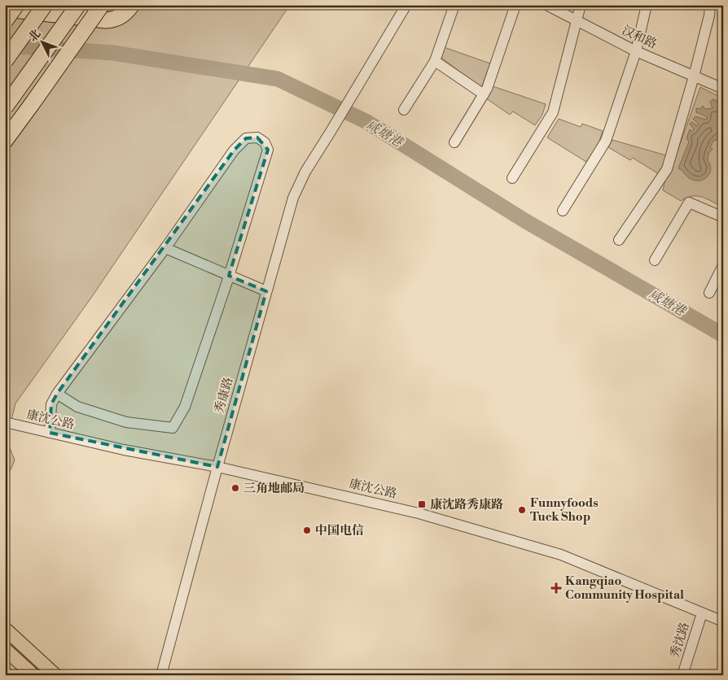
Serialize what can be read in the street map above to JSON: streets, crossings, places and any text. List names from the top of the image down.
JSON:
{
  "streets": {
    "street": [
      "汉和路",
      "秀康路",
      "康沈公路",
      "秀沈路"
    ]
  },
  "crossings": [
    ["秀康路", "康沈公路"],
    ["康沈公路", "秀沈路"]
  ],
  "water": ["咸塘港"],
  "places": {
    "other": ["三角地邮局", "Funnyfoods Tuck Shop", "中国电信"],
    "transit": ["康沈路秀康路"],
    "health": ["Kangqiao Community Hospital"]
  },
  "north": "top left"
}
